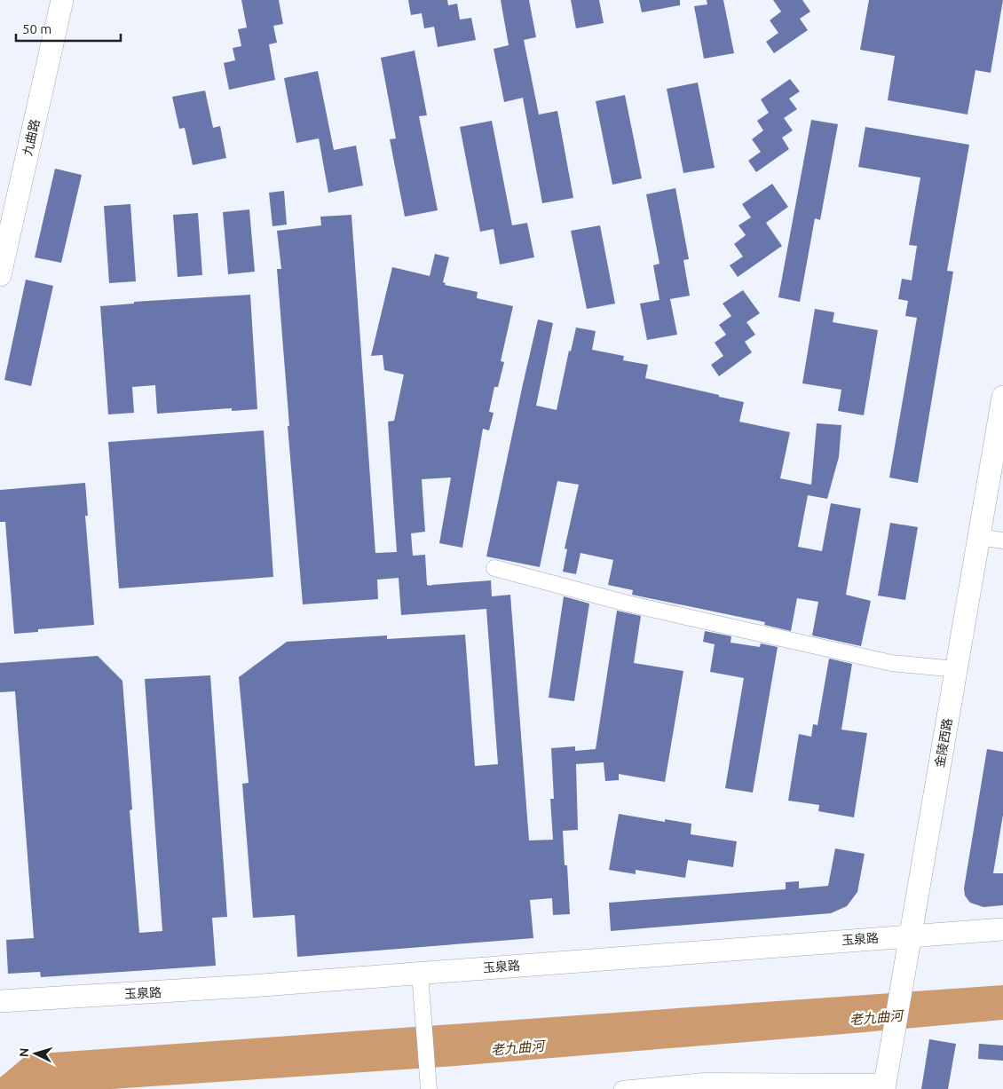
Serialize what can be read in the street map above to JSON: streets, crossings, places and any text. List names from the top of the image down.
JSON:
{
  "streets": {
    "street": ["九曲路", "金陵西路", "玉泉路"]
  },
  "crossings": [
    ["金陵西路", "玉泉路"]
  ],
  "water": ["老九曲河"],
  "scale_bar": "50 m",
  "north": "left"
}
